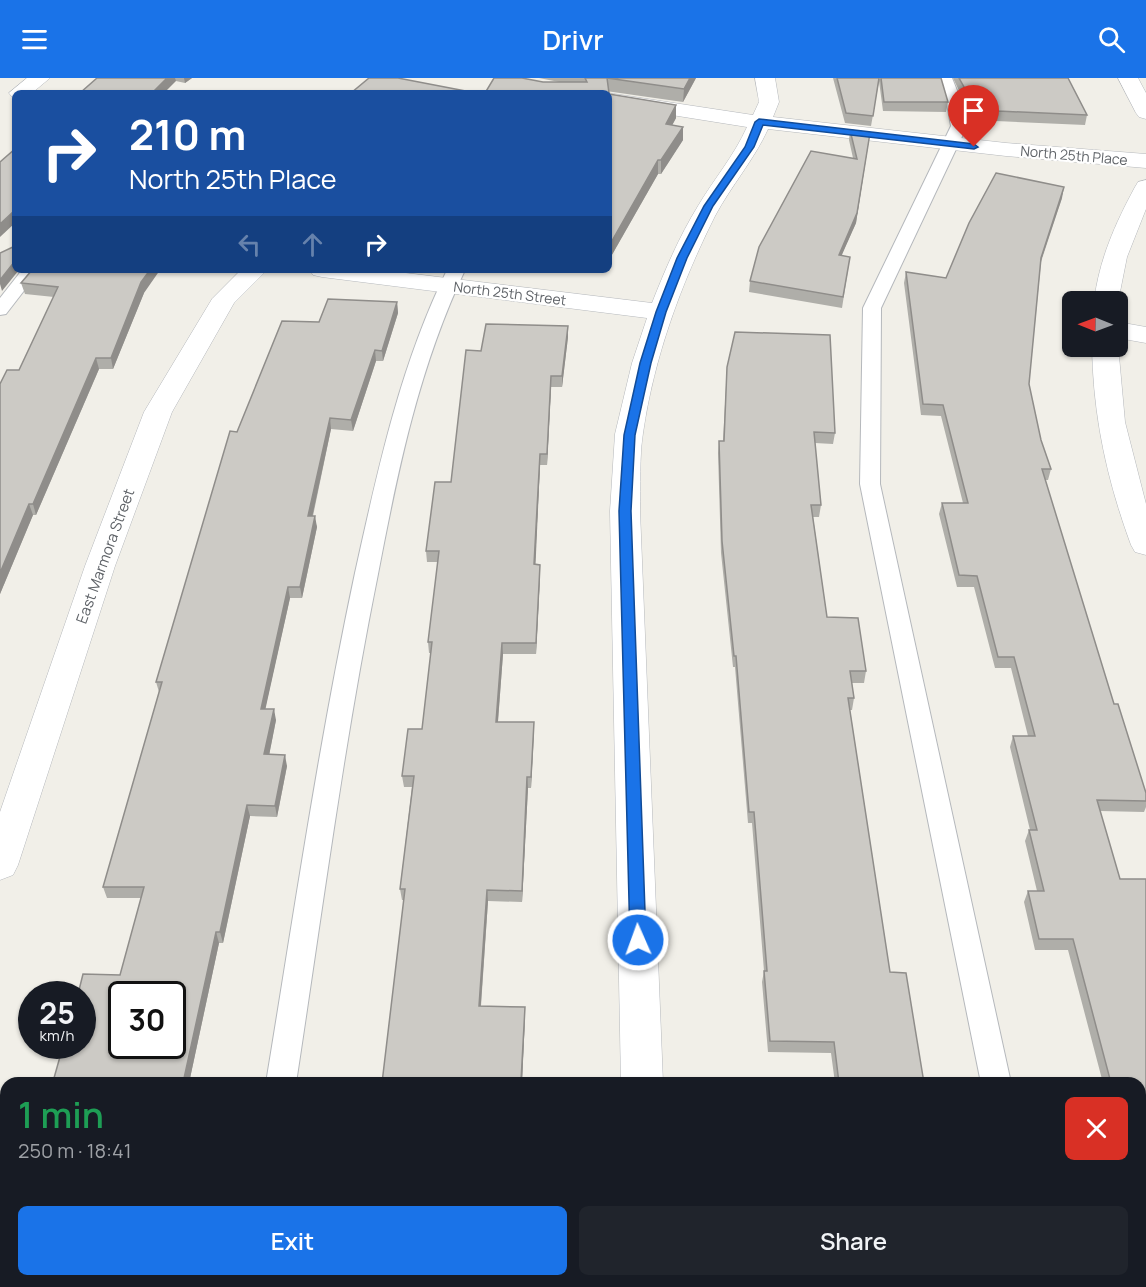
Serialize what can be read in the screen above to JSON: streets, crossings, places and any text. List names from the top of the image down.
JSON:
{
  "streets": {
    "street": ["North 25th Place", "North 25th Street", "East Marmora Street"]
  },
  "north": "left",
  "page": {
    "header": "Drivr",
    "turn": ["210 m", "North 25th Place"],
    "speed": "25 km/h",
    "limit": "30",
    "heading": ["1 min", "250 m · 18:41"],
    "buttons": ["Exit", "Share"]
  }
}
